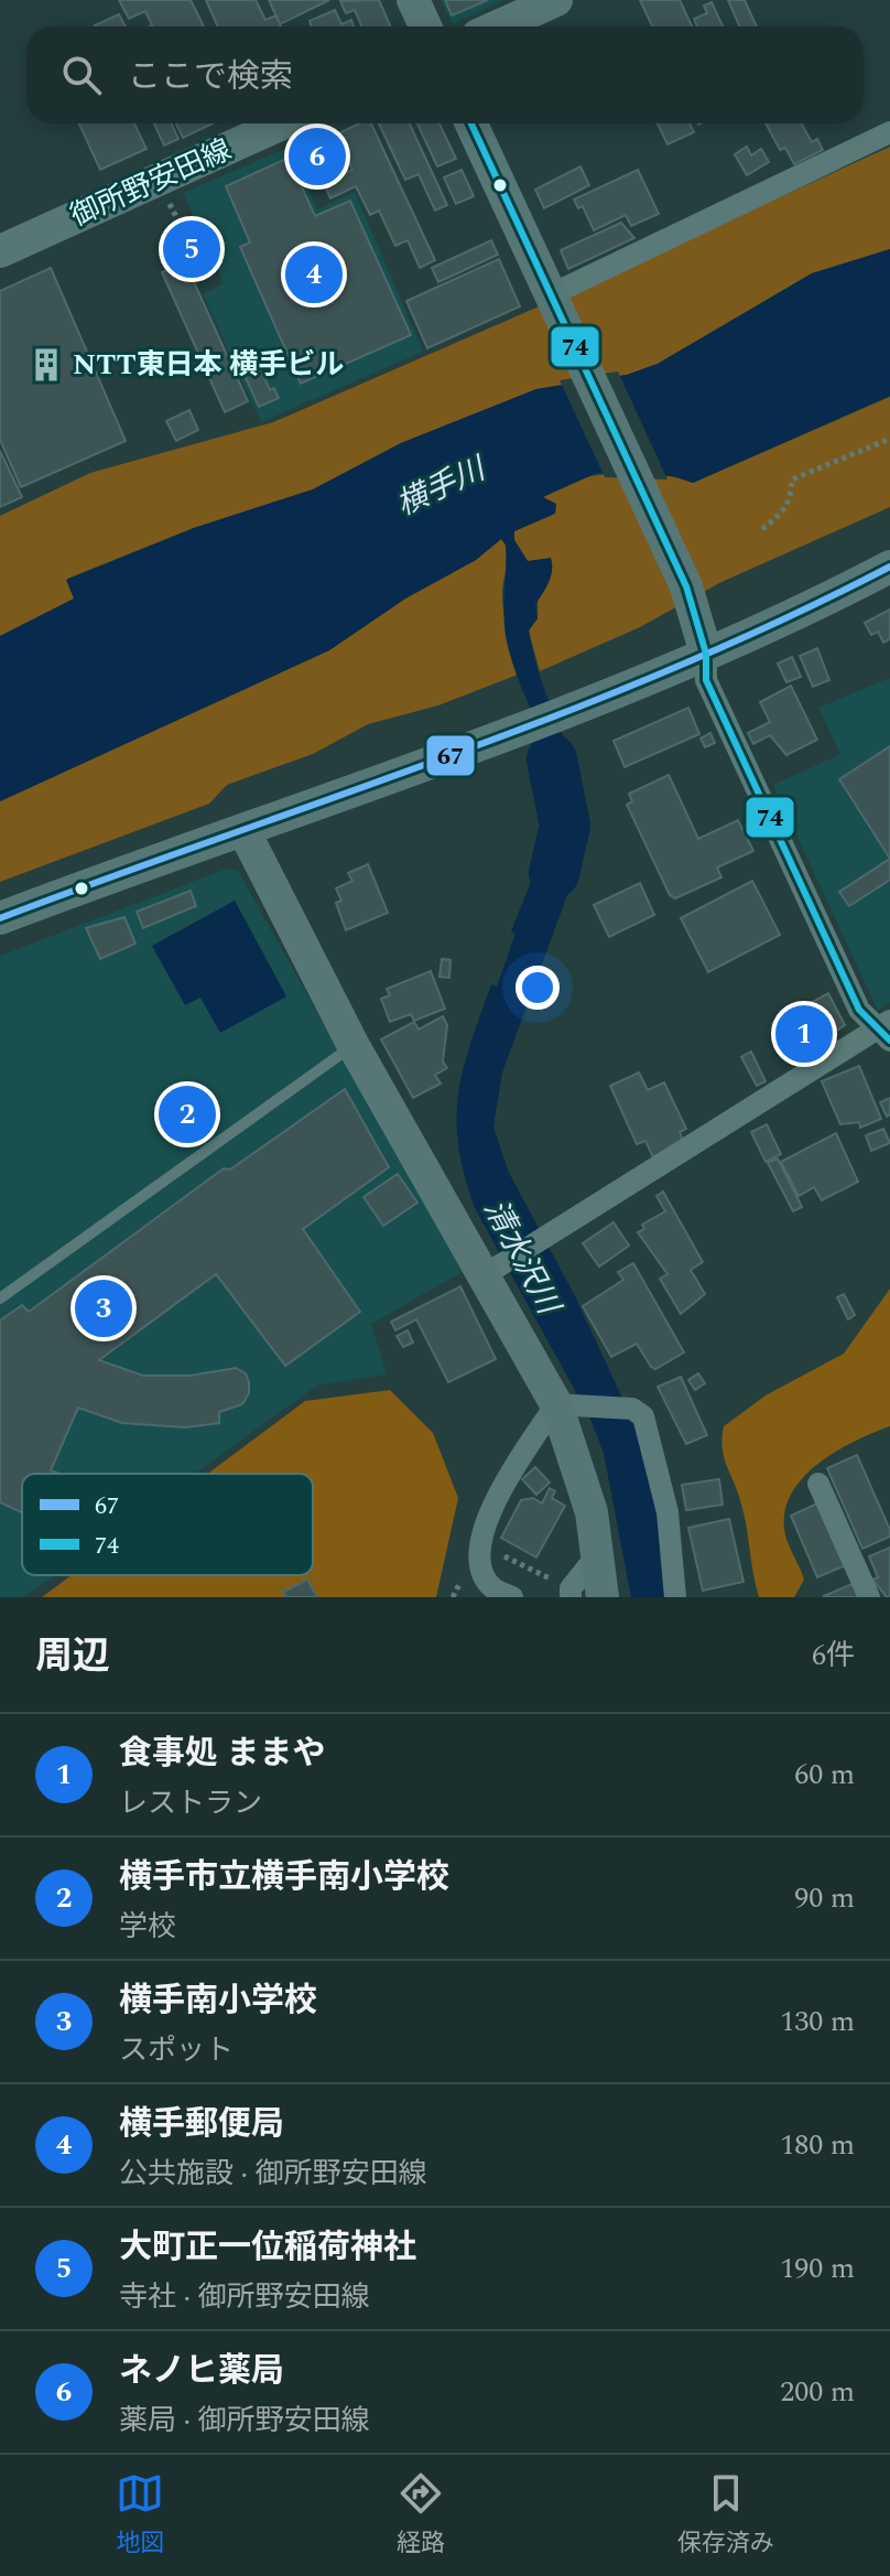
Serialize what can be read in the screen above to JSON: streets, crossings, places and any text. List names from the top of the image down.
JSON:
{
  "streets": {
    "street": ["御所野安田線"]
  },
  "water": ["横手川", "清水沢川"],
  "places": {
    "building": ["NTT東日本 横手ビル"]
  },
  "lines": ["transit line 74", "transit line 67"],
  "legend": ["67", "74"],
  "page": {
    "search": "ここで検索",
    "pins": [
      "6",
      "5",
      "4",
      "1",
      "2",
      "3"
    ],
    "heading": ["周辺", "6件"],
    "list": [
      {
        "mark": "1",
        "name": "食事処 ままや",
        "note": "レストラン",
        "value": "60 m"
      },
      {
        "mark": "2",
        "name": "横手市立横手南小学校",
        "note": "学校",
        "value": "90 m"
      },
      {
        "mark": "3",
        "name": "横手南小学校",
        "note": "スポット",
        "value": "130 m"
      },
      {
        "mark": "4",
        "name": "横手郵便局",
        "note": "公共施設 · 御所野安田線",
        "value": "180 m"
      },
      {
        "mark": "5",
        "name": "大町正一位稲荷神社",
        "note": "寺社 · 御所野安田線",
        "value": "190 m"
      },
      {
        "mark": "6",
        "name": "ネノヒ薬局",
        "note": "薬局 · 御所野安田線",
        "value": "200 m"
      }
    ],
    "nav": ["地図", "経路", "保存済み"]
  }
}
